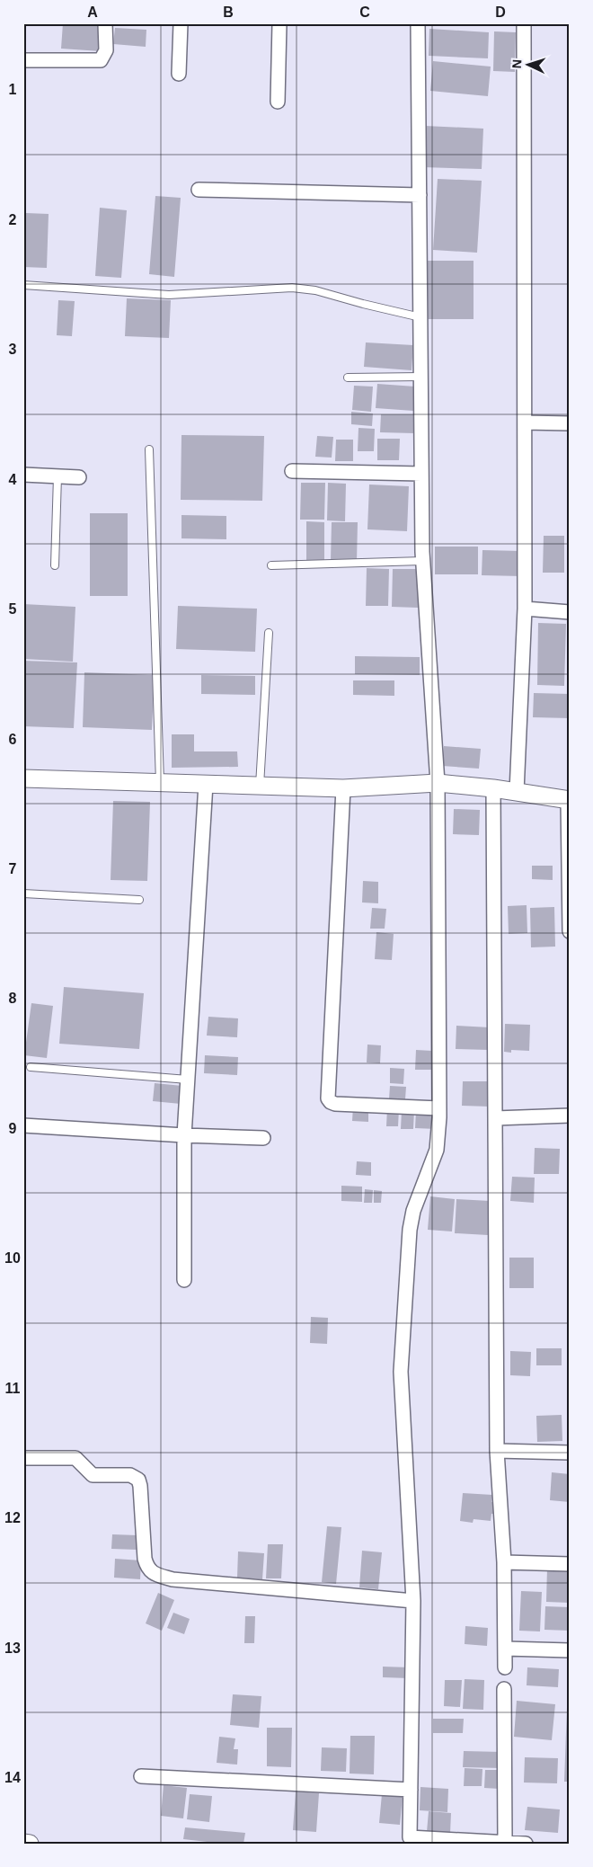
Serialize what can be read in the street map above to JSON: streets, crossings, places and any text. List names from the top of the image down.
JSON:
{
  "north": "left",
  "grid": {
    "columns": [
      "A",
      "B",
      "C",
      "D"
    ],
    "rows": [
      "1",
      "2",
      "3",
      "4",
      "5",
      "6",
      "7",
      "8",
      "9",
      "10",
      "11",
      "12",
      "13",
      "14"
    ]
  }
}
